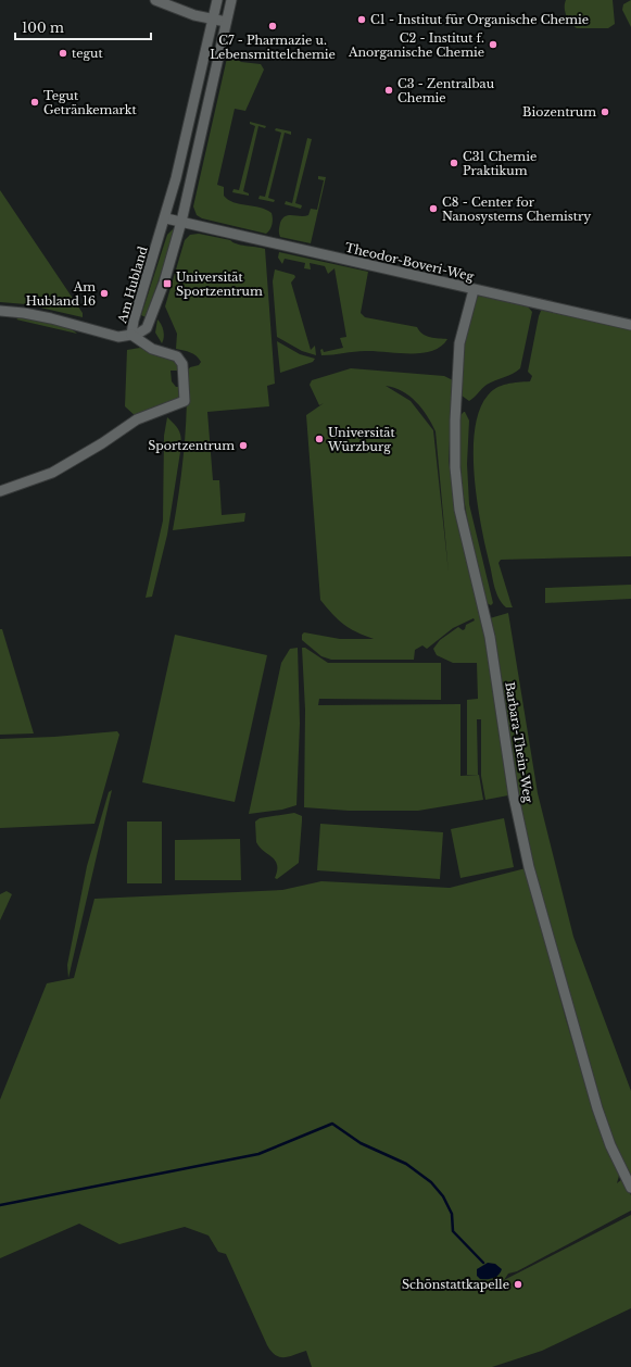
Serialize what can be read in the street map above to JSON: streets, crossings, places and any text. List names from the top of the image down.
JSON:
{
  "streets": {
    "street": ["Theodor-Boveri-Weg", "Am Hubland", "Barbara-Thein-Weg"]
  },
  "crossings": [
    ["Theodor-Boveri-Weg", "Am Hubland"],
    ["Theodor-Boveri-Weg", "Barbara-Thein-Weg"]
  ],
  "places": {
    "other": [
      "C1 - Institut für Organische Chemie",
      "C7 - Pharmazie u. Lebensmittelchemie",
      "C2 - Institut f. Anorganische Chemie",
      "tegut",
      "C3 - Zentralbau Chemie",
      "Tegut Getränkemarkt",
      "Biozentrum",
      "C31 Chemie Praktikum",
      "C8 - Center for Nanosystems Chemistry",
      "Am Hubland 16",
      "Universität Würzburg",
      "Sportzentrum",
      "Schönstattkapelle"
    ],
    "transit": ["Universität Sportzentrum"]
  },
  "scale_bar": "100 m"
}
